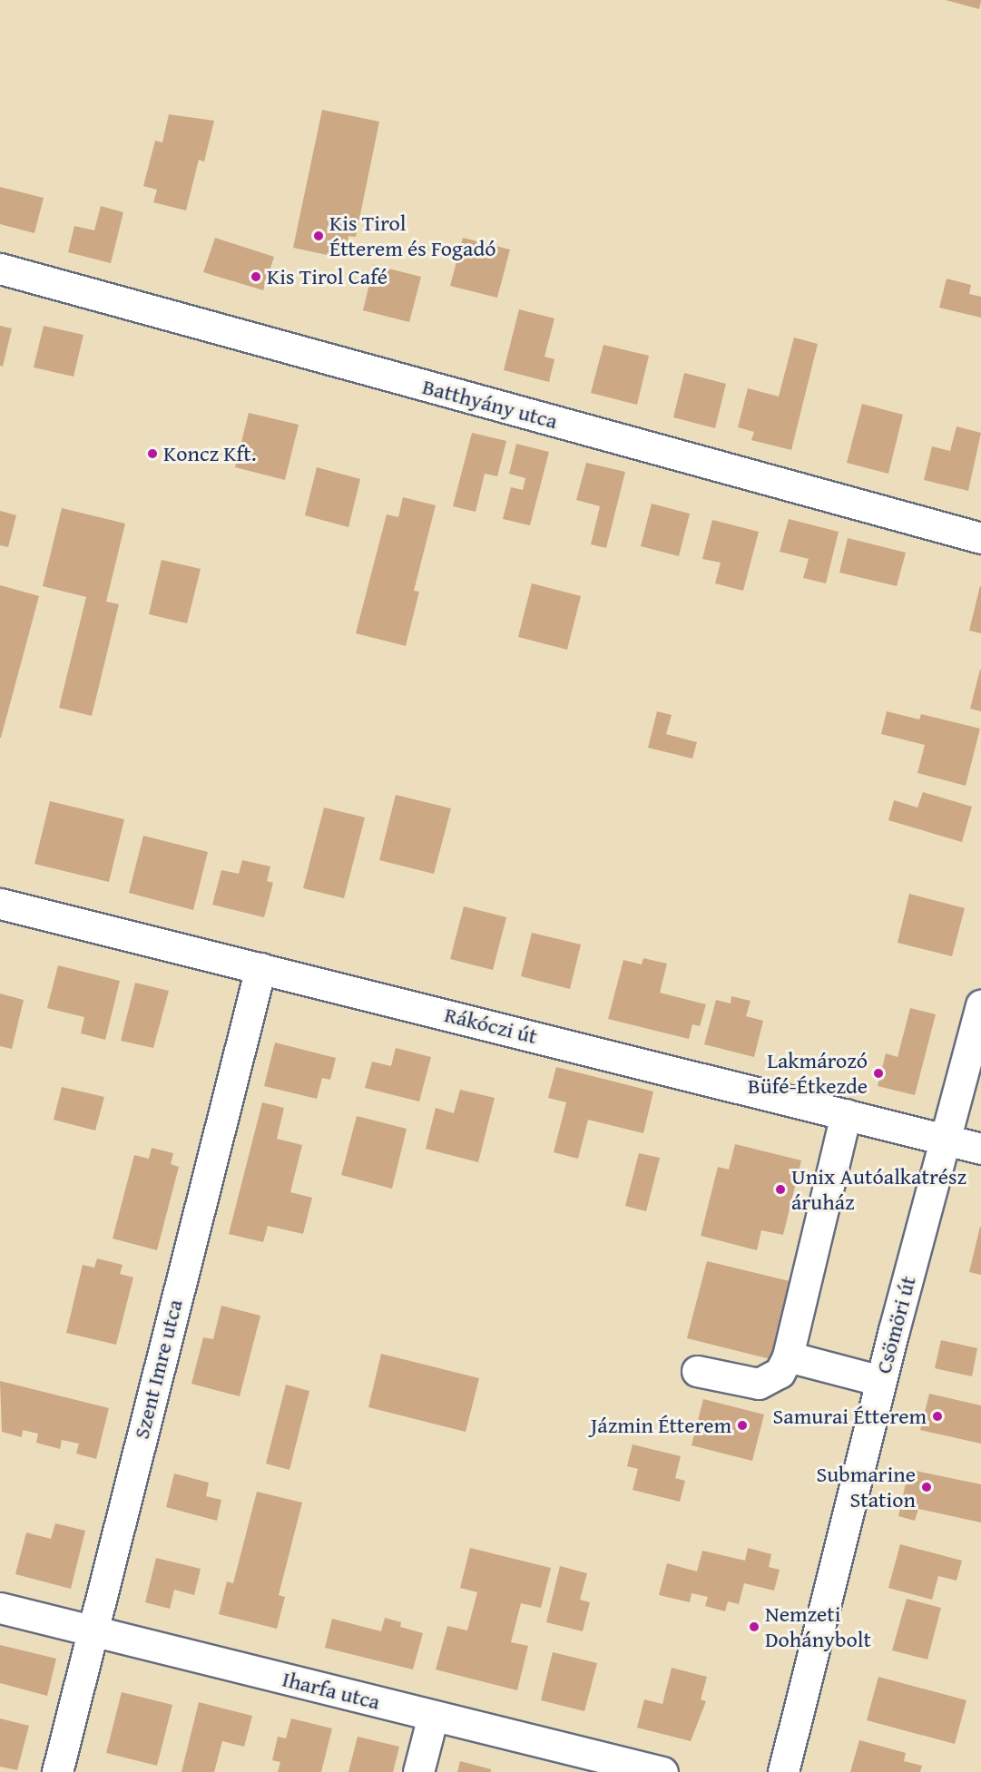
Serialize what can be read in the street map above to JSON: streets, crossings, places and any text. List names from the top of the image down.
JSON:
{
  "streets": {
    "street": [
      "Batthyány utca",
      "Rákóczi út",
      "Csömöri út",
      "Szent Imre utca",
      "Iharfa utca"
    ]
  },
  "crossings": [
    ["Rákóczi út", "Csömöri út"],
    ["Rákóczi út", "Szent Imre utca"],
    ["Szent Imre utca", "Iharfa utca"]
  ],
  "places": [
    "Kis Tirol Étterem és Fogadó",
    "Kis Tirol Café",
    "Koncz Kft.",
    "Lakmározó Büfé-Étkezde",
    "Unix Autóalkatrész áruház",
    "Samurai Étterem",
    "Jázmin Étterem",
    "Submarine Station",
    "Nemzeti Dohánybolt"
  ]
}
